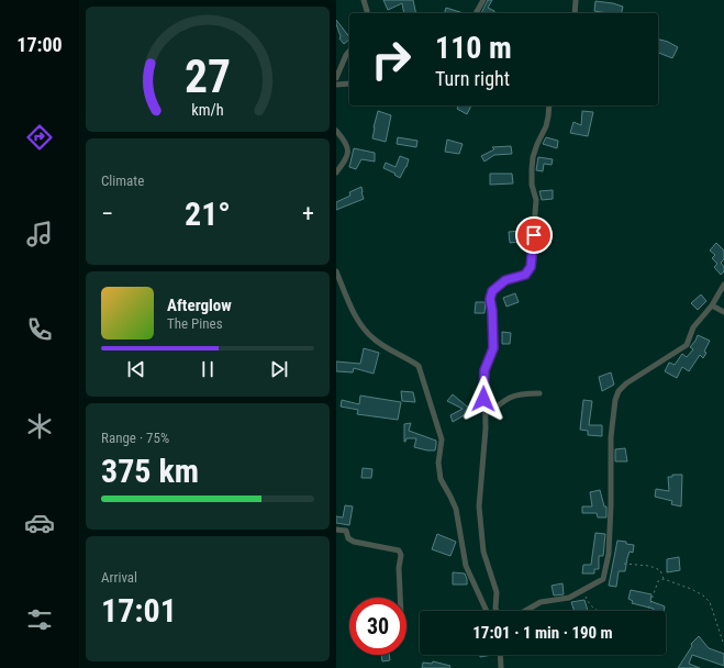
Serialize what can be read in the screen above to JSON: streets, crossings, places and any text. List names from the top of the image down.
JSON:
{
  "page": {
    "tabs": "17:00",
    "turn": ["110 m", "Turn right"],
    "tile": [
      "Climate",
      ["Range · 75%", "375 km"],
      ["Arrival", "17:01"]
    ],
    "heat": ["−", "21°", "+"],
    "song": ["Afterglow", "The Pines"],
    "limit": "30",
    "trip": "17:01 · 1 min · 190 m",
    "gauge": ["27", "km/h"]
  }
}
